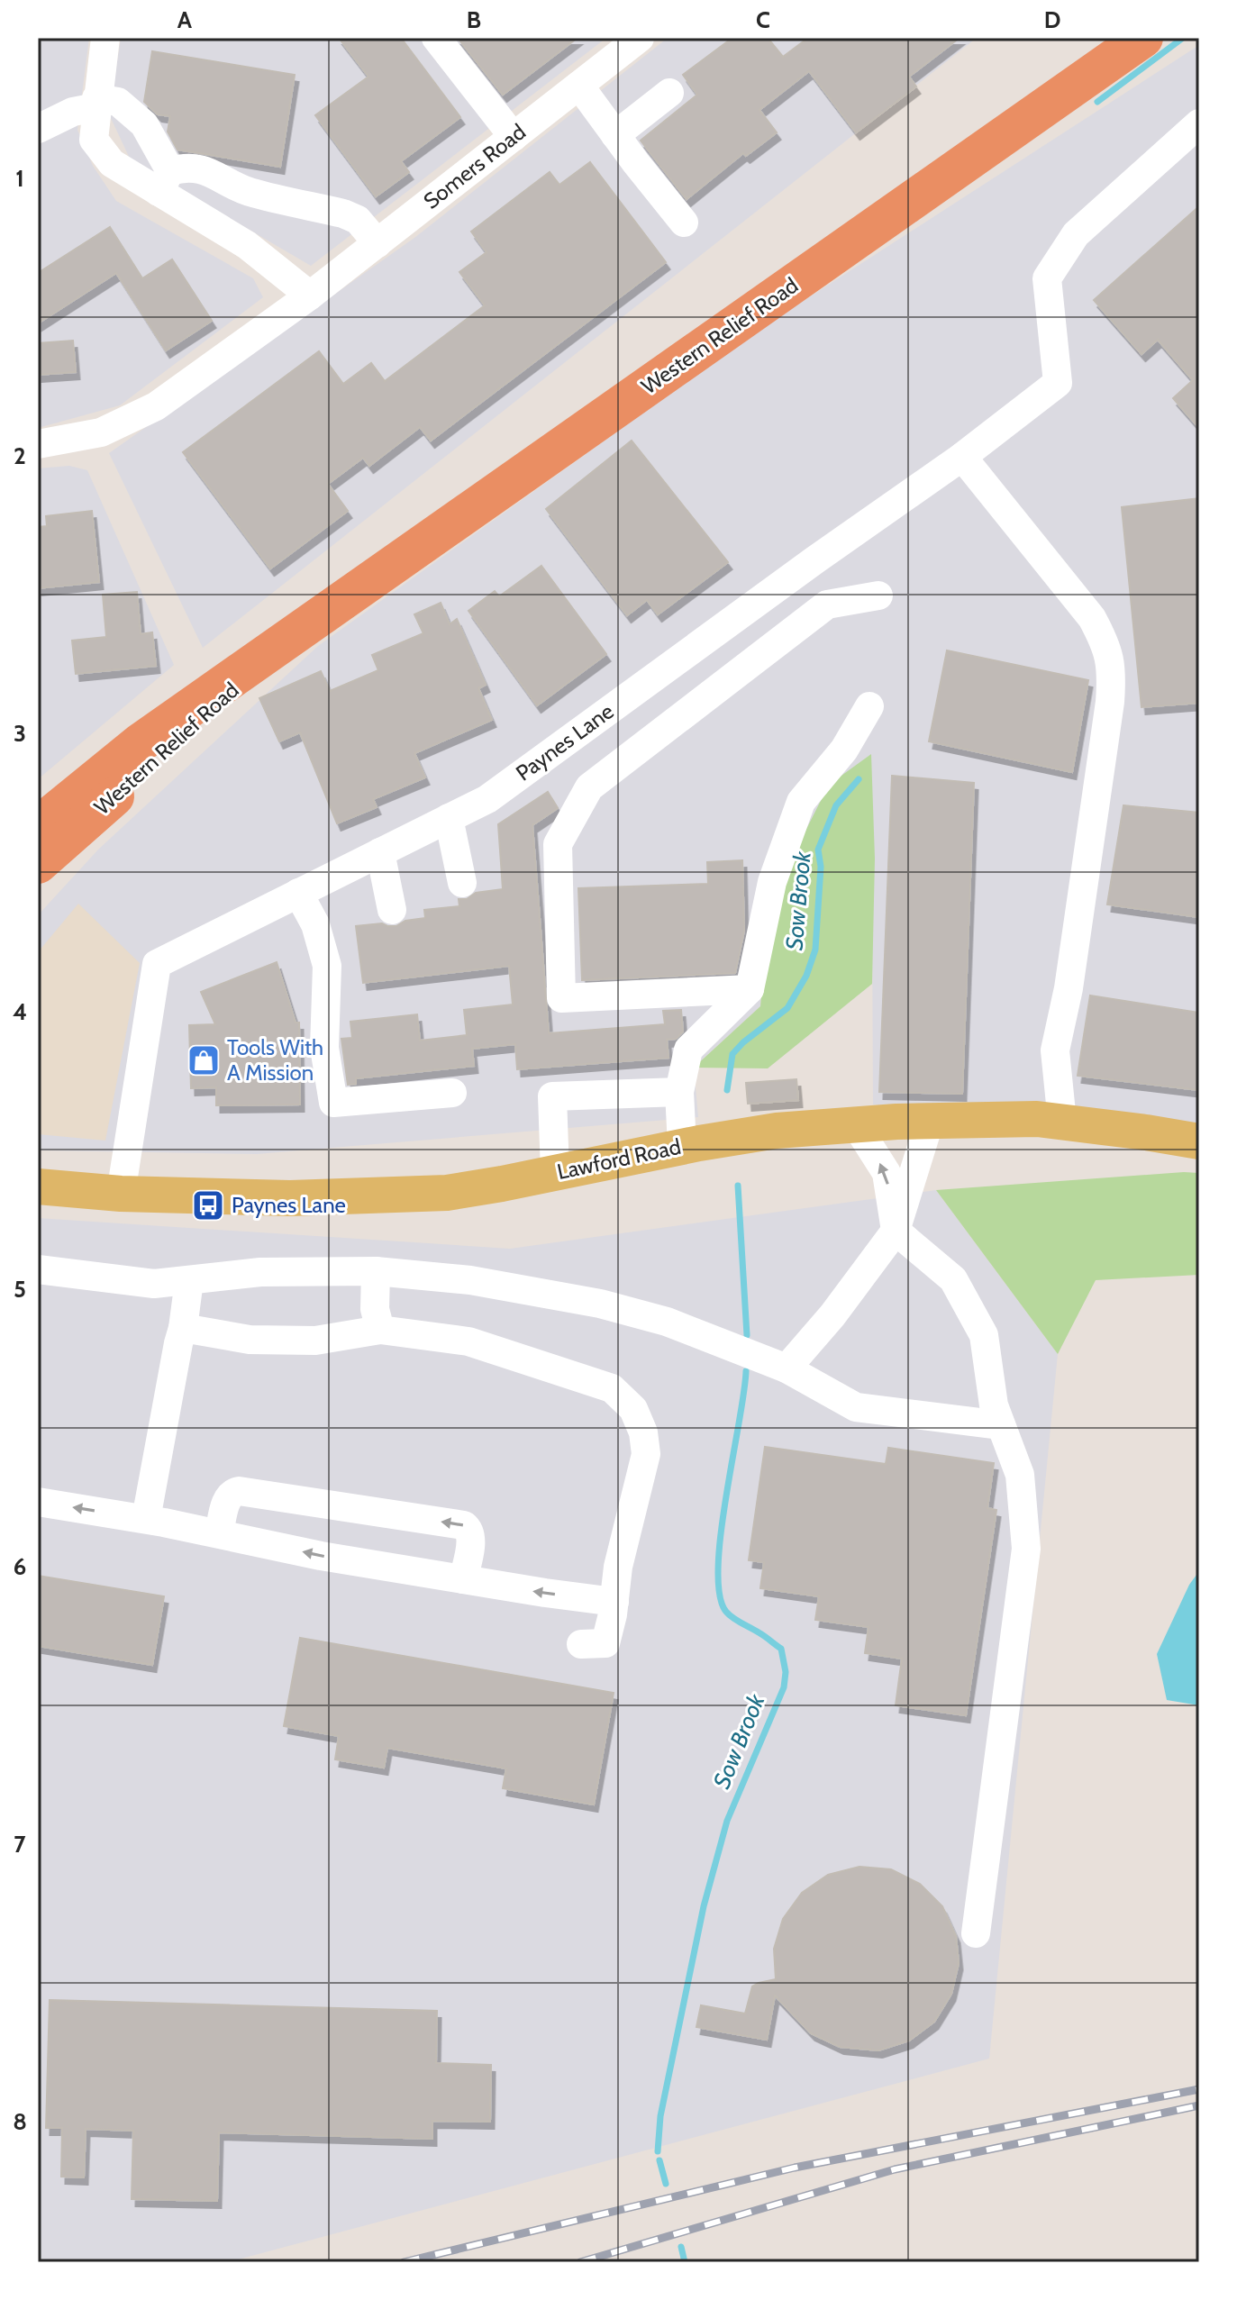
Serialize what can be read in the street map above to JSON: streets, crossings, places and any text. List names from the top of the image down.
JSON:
{
  "streets": {
    "highway": ["Western Relief Road"],
    "main road": ["Lawford Road"],
    "street": ["Somers Road", "Paynes Lane"]
  },
  "crossings": [
    ["Paynes Lane", "Lawford Road"]
  ],
  "water": ["Sow Brook"],
  "places": {
    "shop": ["Tools With A Mission"],
    "bus stop": ["Paynes Lane"]
  },
  "grid": {
    "columns": [
      "A",
      "B",
      "C",
      "D"
    ],
    "rows": [
      "1",
      "2",
      "3",
      "4",
      "5",
      "6",
      "7",
      "8"
    ]
  }
}
